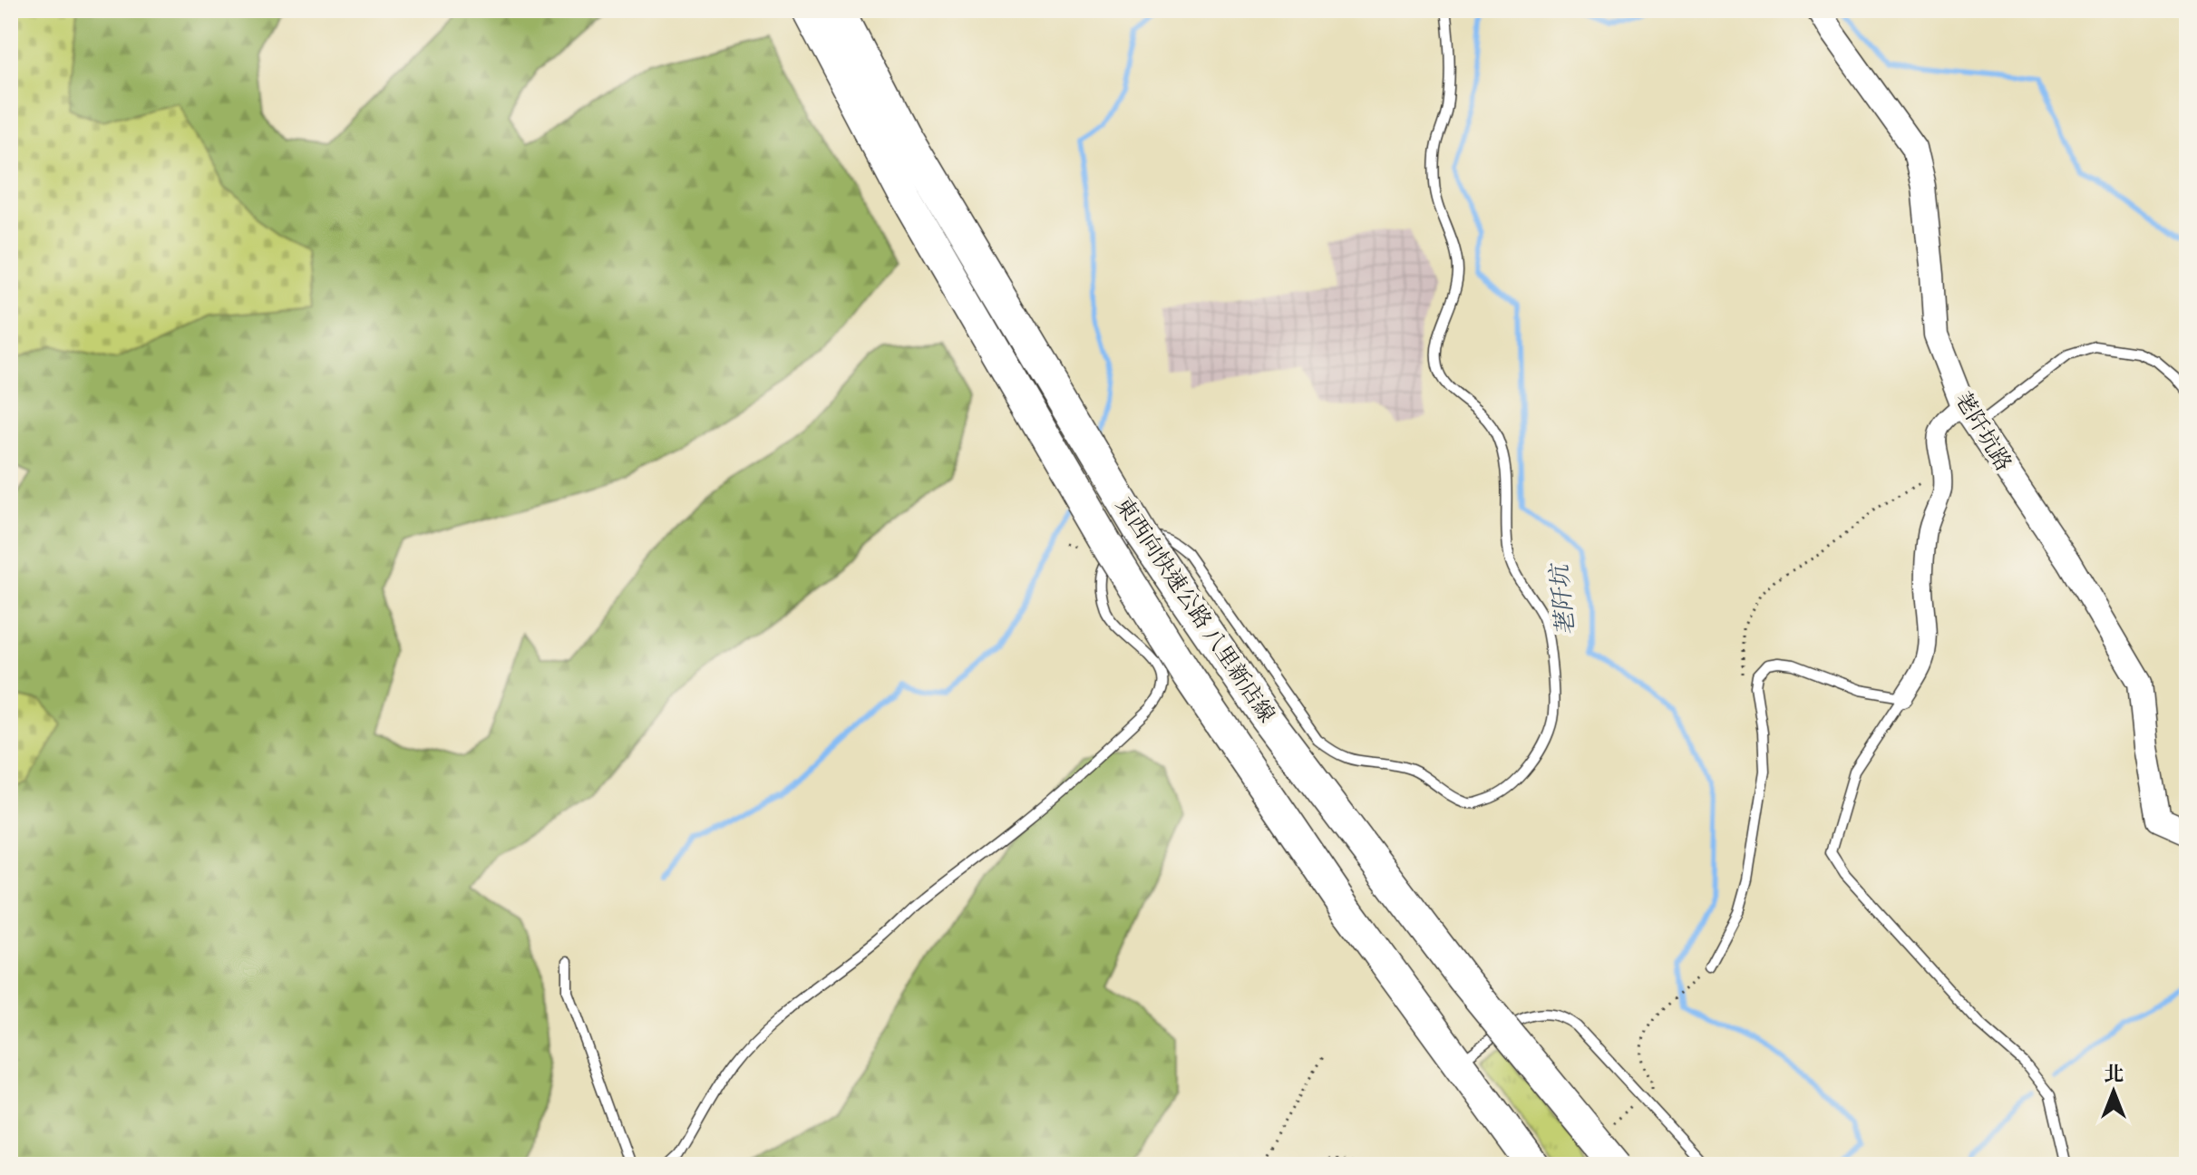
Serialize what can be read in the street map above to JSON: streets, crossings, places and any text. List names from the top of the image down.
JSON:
{
  "streets": {
    "highway": ["東西向快速公路 八里新店線"],
    "street": ["荖阡坑路"]
  },
  "water": ["荖阡坑"],
  "north": "top"
}
